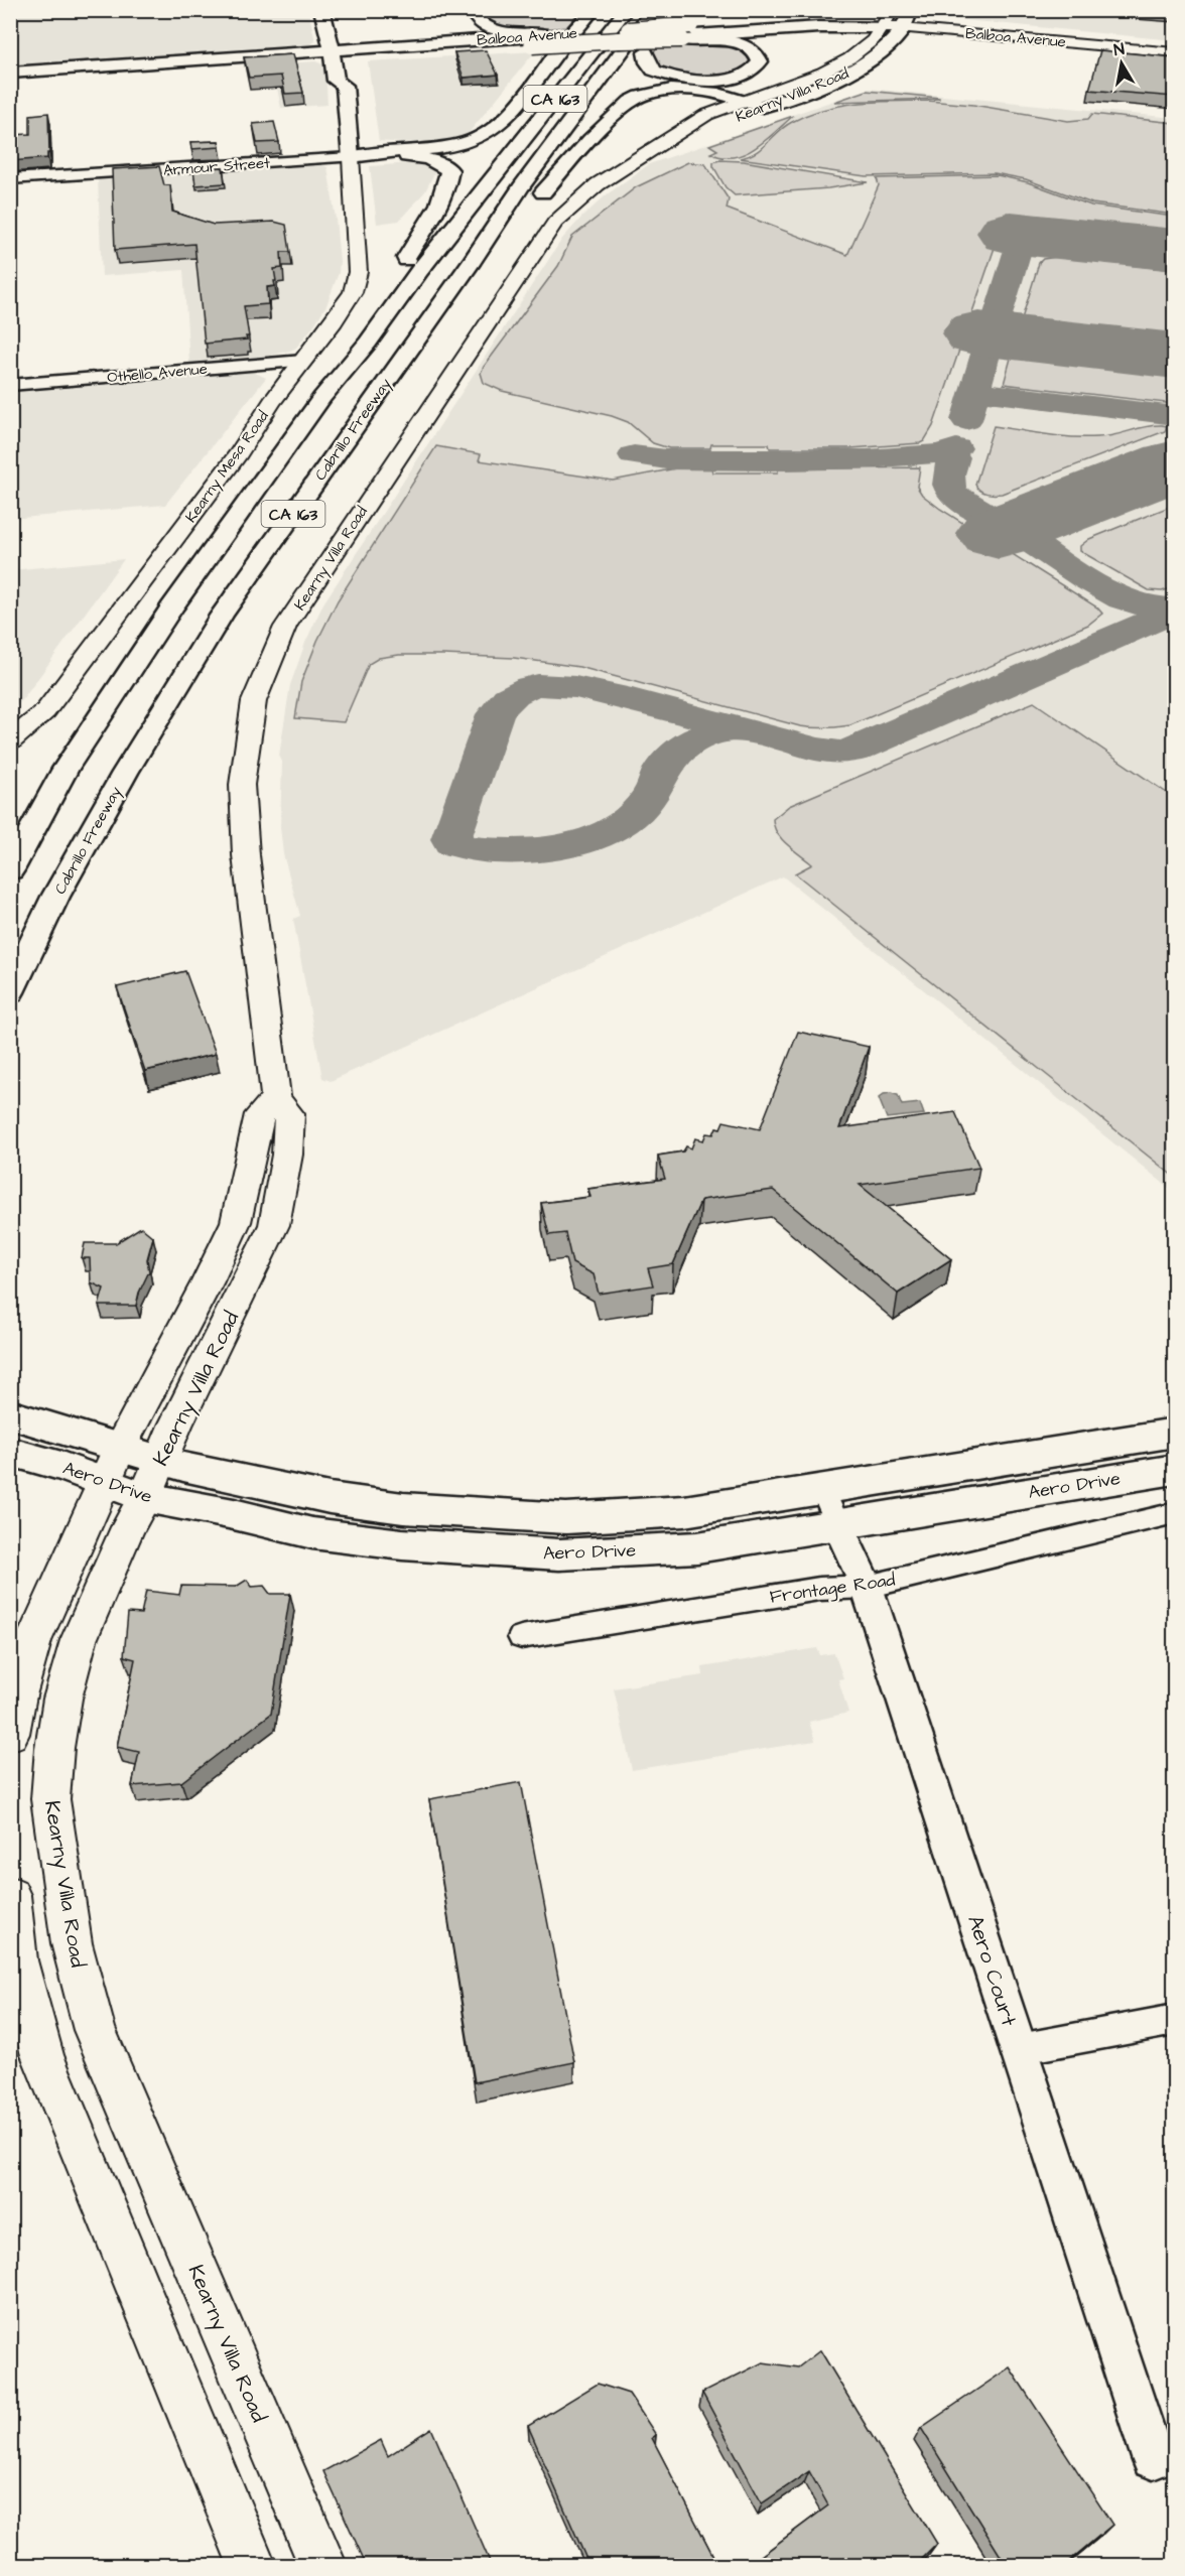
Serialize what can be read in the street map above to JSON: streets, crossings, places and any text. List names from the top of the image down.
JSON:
{
  "streets": {
    "main road": [
      "Balboa Avenue",
      "Kearny Villa Road",
      "CA 163",
      "Cabrillo Freeway",
      "Kearny Mesa Road",
      "Aero Drive"
    ],
    "street": [
      "Armour Street",
      "Othello Avenue",
      "Frontage Road",
      "Aero Court"
    ]
  },
  "crossings": [
    ["Balboa Avenue", "Kearny Villa Road"],
    ["Kearny Villa Road", "Aero Drive"],
    ["Armour Street", "Kearny Mesa Road"],
    ["Othello Avenue", "Kearny Mesa Road"],
    ["Aero Drive", "Aero Court"],
    ["Frontage Road", "Aero Court"]
  ],
  "north": "top"
}
